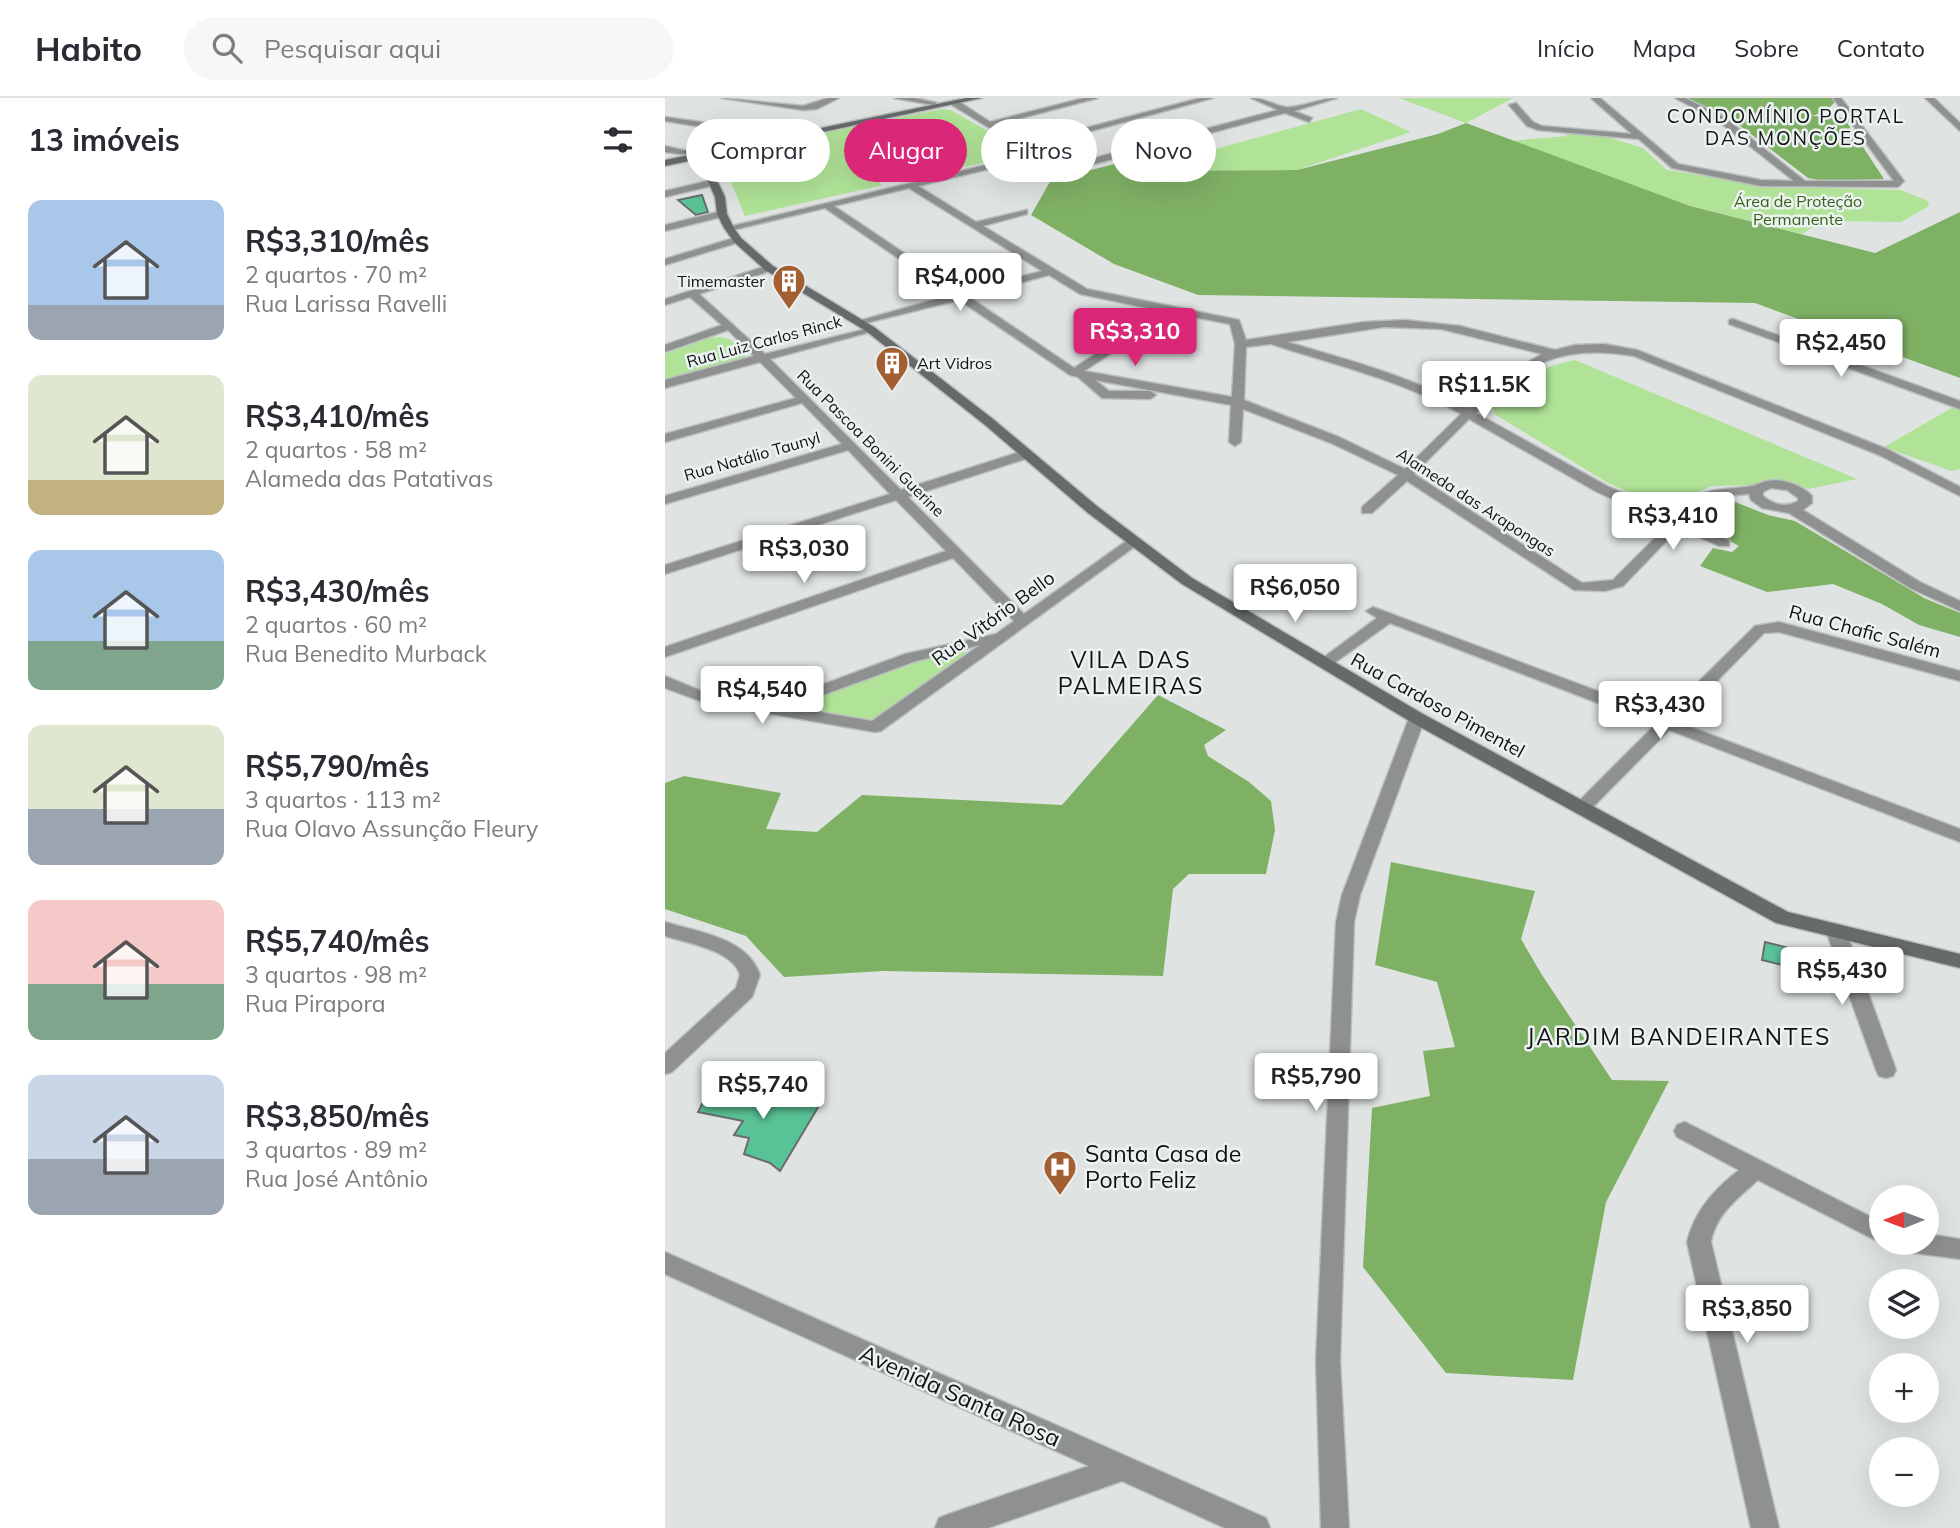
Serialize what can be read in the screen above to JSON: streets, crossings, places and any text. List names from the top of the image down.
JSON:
{
  "streets": {
    "street": [
      "Rua Luiz Carlos Rinck",
      "Rua Pascoa Bonini Guerine",
      "Rua Natálio Taunyl",
      "Alameda das Arapongas",
      "Rua Vitório Bello",
      "Rua Chafic Salém",
      "Rua Cardoso Pimentel",
      "Avenida Santa Rosa"
    ]
  },
  "crossings": [
    ["Rua Luiz Carlos Rinck", "Rua Pascoa Bonini Guerine"],
    ["Rua Luiz Carlos Rinck", "Alameda das Arapongas"],
    ["Rua Luiz Carlos Rinck", "Rua Cardoso Pimentel"],
    ["Rua Pascoa Bonini Guerine", "Rua Natálio Taunyl"],
    ["Rua Pascoa Bonini Guerine", "Rua Vitório Bello"],
    ["Rua Vitório Bello", "Rua Cardoso Pimentel"]
  ],
  "districts": ["CONDOMÍNIO PORTAL DAS MONÇÕES", "VILA DAS PALMEIRAS", "JARDIM BANDEIRANTES"],
  "parks": ["Área de Proteção Permanente"],
  "places": {
    "building": ["Timemaster", "Art Vidros"],
    "hospital": ["Santa Casa de Porto Feliz"]
  },
  "north": "left",
  "page": {
    "header": "Habito",
    "search": "Pesquisar aqui",
    "nav": [
      "Início",
      "Mapa",
      "Sobre",
      "Contato"
    ],
    "heading": "13 imóveis",
    "chip": [
      "Comprar",
      "Alugar",
      "Filtros",
      "Novo"
    ],
    "list": [
      {
        "name": "R$3,310/mês",
        "note": "2 quartos · 70 m² · Rua Larissa Ravelli"
      },
      {
        "name": "R$3,410/mês",
        "note": "2 quartos · 58 m² · Alameda das Patativas"
      },
      {
        "name": "R$3,430/mês",
        "note": "2 quartos · 60 m² · Rua Benedito Murback"
      },
      {
        "name": "R$5,790/mês",
        "note": "3 quartos · 113 m² · Rua Olavo Assunção Fleury"
      },
      {
        "name": "R$5,740/mês",
        "note": "3 quartos · 98 m² · Rua Pirapora"
      },
      {
        "name": "R$3,850/mês",
        "note": "3 quartos · 89 m² · Rua José Antônio"
      }
    ],
    "price": [
      "R$4,000",
      "R$3,310",
      "R$2,450",
      "R$11.5K",
      "R$3,410",
      "R$3,030",
      "R$6,050",
      "R$4,540",
      "R$3,430",
      "R$5,430",
      "R$5,790",
      "R$5,740",
      "R$3,850"
    ],
    "map_buttons": ["+", "−"]
  }
}
